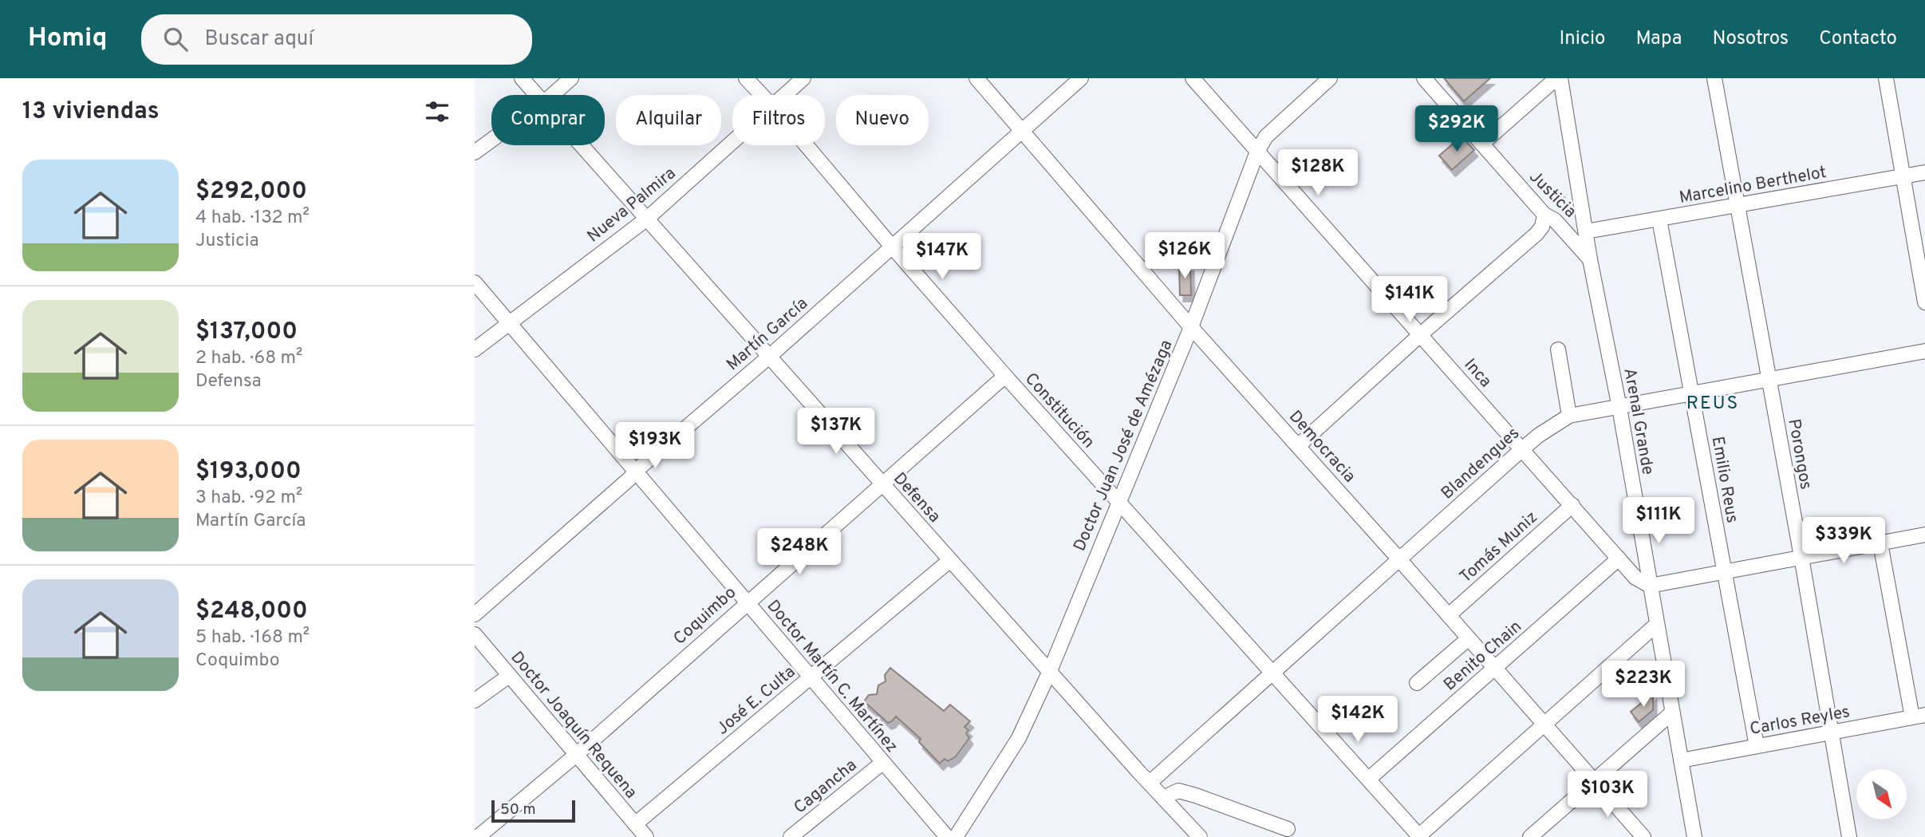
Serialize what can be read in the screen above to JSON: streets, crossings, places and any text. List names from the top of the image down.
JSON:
{
  "streets": {
    "street": [
      "Marcelino Berthelot",
      "Justicia",
      "Nueva Palmira",
      "Martín García",
      "Inca",
      "Constitución",
      "Arenal Grande",
      "Doctor Juan José de Amézaga",
      "Democracia",
      "Porongos",
      "Blandengues",
      "Emilio Reus",
      "Defensa",
      "Tomás Muniz",
      "Coquimbo",
      "Benito Chain",
      "Doctor Martín C. Martínez",
      "José E. Culta",
      "Carlos Reyles",
      "Doctor Joaquín Requena",
      "Cagancha"
    ]
  },
  "crossings": [
    ["Marcelino Berthelot", "Arenal Grande"],
    ["Marcelino Berthelot", "Porongos"],
    ["Marcelino Berthelot", "Emilio Reus"],
    ["Justicia", "Arenal Grande"],
    ["Nueva Palmira", "Defensa"],
    ["Nueva Palmira", "Doctor Martín C. Martínez"],
    ["Martín García", "Constitución"],
    ["Martín García", "Democracia"],
    ["Martín García", "Defensa"],
    ["Martín García", "Doctor Martín C. Martínez"],
    ["Inca", "Arenal Grande"],
    ["Inca", "Doctor Juan José de Amézaga"],
    ["Inca", "Blandengues"],
    ["Inca", "Tomás Muniz"],
    ["Inca", "Benito Chain"],
    ["Constitución", "Doctor Juan José de Amézaga"],
    ["Constitución", "Blandengues"],
    ["Constitución", "Coquimbo"],
    ["Constitución", "Benito Chain"],
    ["Arenal Grande", "Blandengues"],
    ["Arenal Grande", "Carlos Reyles"],
    ["Doctor Juan José de Amézaga", "Democracia"],
    ["Doctor Juan José de Amézaga", "Defensa"],
    ["Democracia", "Blandengues"],
    ["Democracia", "Tomás Muniz"],
    ["Democracia", "Benito Chain"],
    ["Porongos", "Blandengues"],
    ["Porongos", "Carlos Reyles"],
    ["Blandengues", "Emilio Reus"],
    ["Blandengues", "Defensa"],
    ["Emilio Reus", "Carlos Reyles"],
    ["Defensa", "Coquimbo"],
    ["Defensa", "José E. Culta"],
    ["Coquimbo", "Doctor Martín C. Martínez"],
    ["Coquimbo", "Doctor Joaquín Requena"],
    ["Doctor Martín C. Martínez", "José E. Culta"],
    ["Doctor Martín C. Martínez", "Cagancha"],
    ["José E. Culta", "Doctor Joaquín Requena"]
  ],
  "districts": ["REUS"],
  "scale_bar": "50 m",
  "north": "bottom right",
  "page": {
    "header": "Homiq",
    "search": "Buscar aquí",
    "nav": [
      "Inicio",
      "Mapa",
      "Nosotros",
      "Contacto"
    ],
    "heading": "13 viviendas",
    "chip": [
      "Comprar",
      "Alquilar",
      "Filtros",
      "Nuevo"
    ],
    "price": [
      "$292K",
      "$128K",
      "$126K",
      "$147K",
      "$141K",
      "$137K",
      "$193K",
      "$111K",
      "$339K",
      "$248K",
      "$223K",
      "$142K",
      "$103K"
    ],
    "list": [
      {
        "name": "$292,000",
        "note": "4 hab. · 132 m² · Justicia"
      },
      {
        "name": "$137,000",
        "note": "2 hab. · 68 m² · Defensa"
      },
      {
        "name": "$193,000",
        "note": "3 hab. · 92 m² · Martín García"
      },
      {
        "name": "$248,000",
        "note": "5 hab. · 168 m² · Coquimbo"
      }
    ],
    "scale": "50 m"
  }
}
